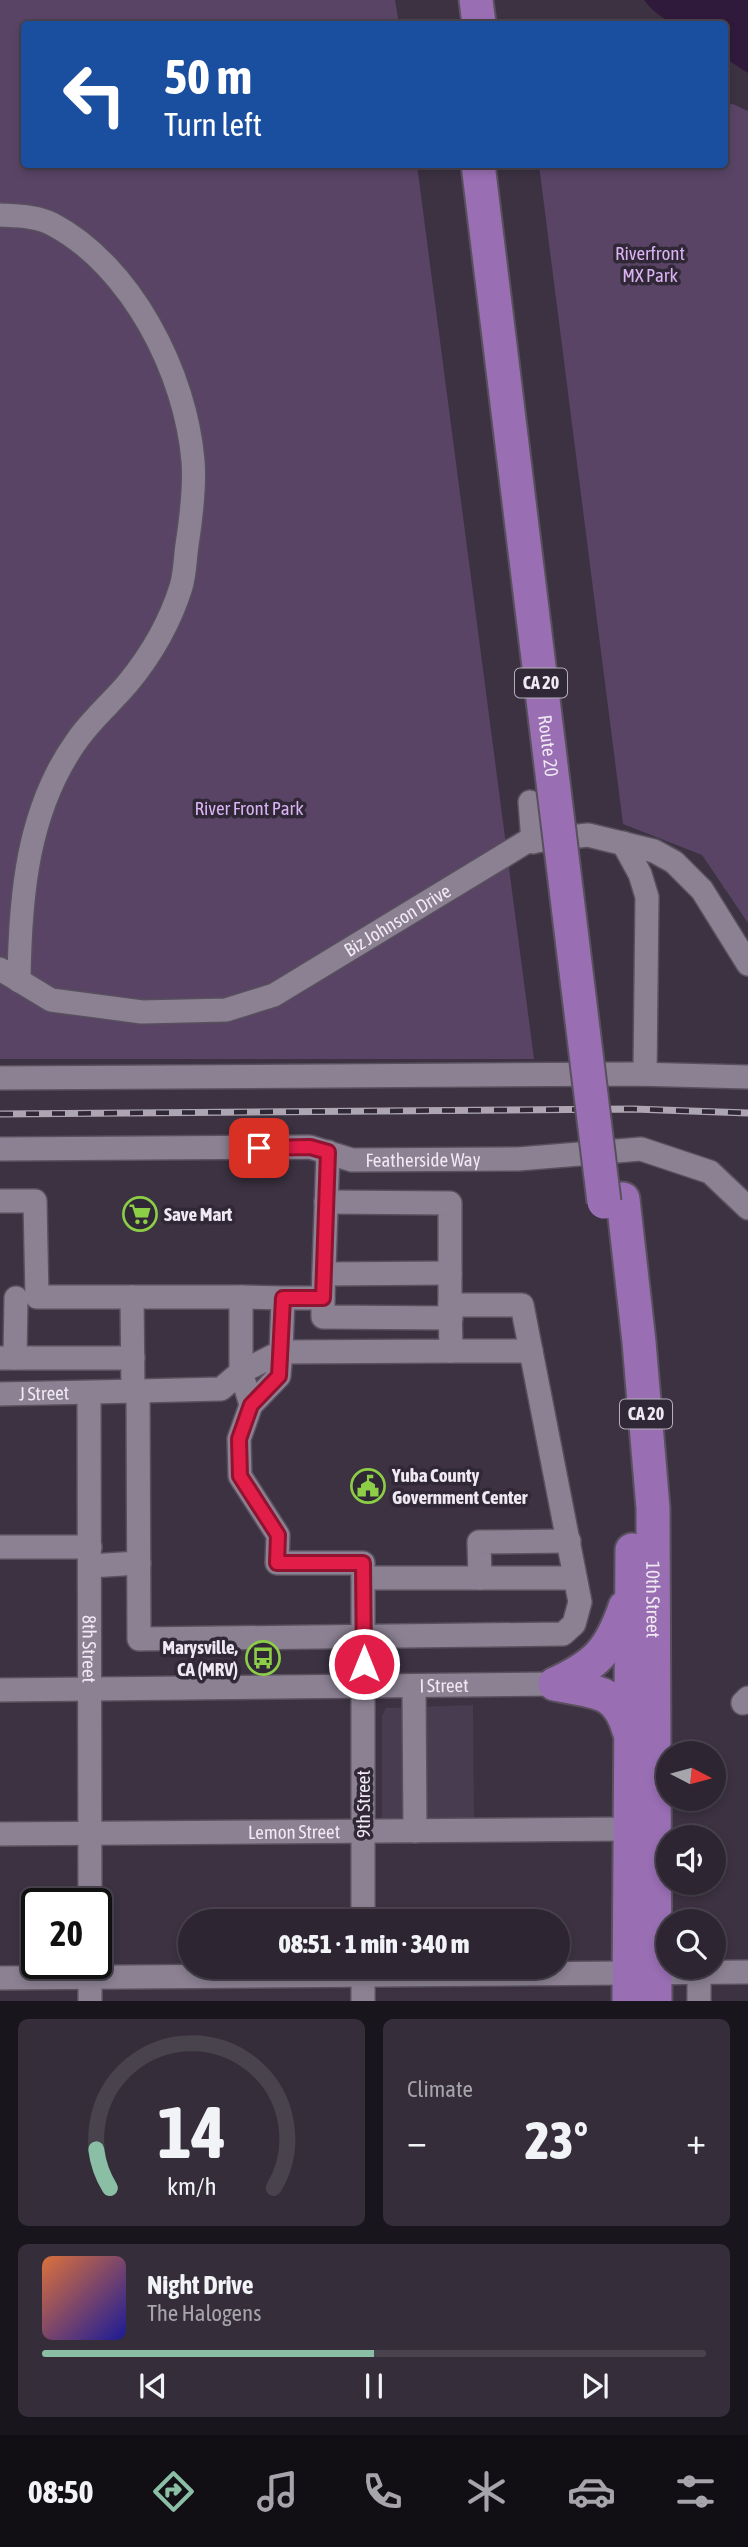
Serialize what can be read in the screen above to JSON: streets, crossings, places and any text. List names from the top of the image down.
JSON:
{
  "streets": {
    "highway": ["CA 20", "Route 20", "10th Street"],
    "street": [
      "Biz Johnson Drive",
      "Featherside Way",
      "J Street",
      "8th Street",
      "I Street",
      "9th Street",
      "Lemon Street"
    ]
  },
  "crossings": [
    ["Route 20", "10th Street"],
    ["J Street", "8th Street"],
    ["10th Street", "Lemon Street"],
    ["8th Street", "I Street"],
    ["8th Street", "Lemon Street"],
    ["I Street", "9th Street"],
    ["9th Street", "Lemon Street"]
  ],
  "parks": ["Riverfront MX Park", "River Front Park"],
  "places": {
    "supermarket": ["Save Mart"],
    "public building": ["Yuba County Government Center"],
    "bus stop": ["Marysville, CA (MRV)"]
  },
  "north": "right",
  "page": {
    "turn": ["50 m", "Turn left"],
    "limit": "20",
    "trip": "08:51 · 1 min · 340 m",
    "tile": "Climate",
    "heat": ["−", "23°", "+"],
    "song": ["Night Drive", "The Halogens"],
    "tabs": "08:50",
    "gauge": ["14", "km/h"]
  }
}
